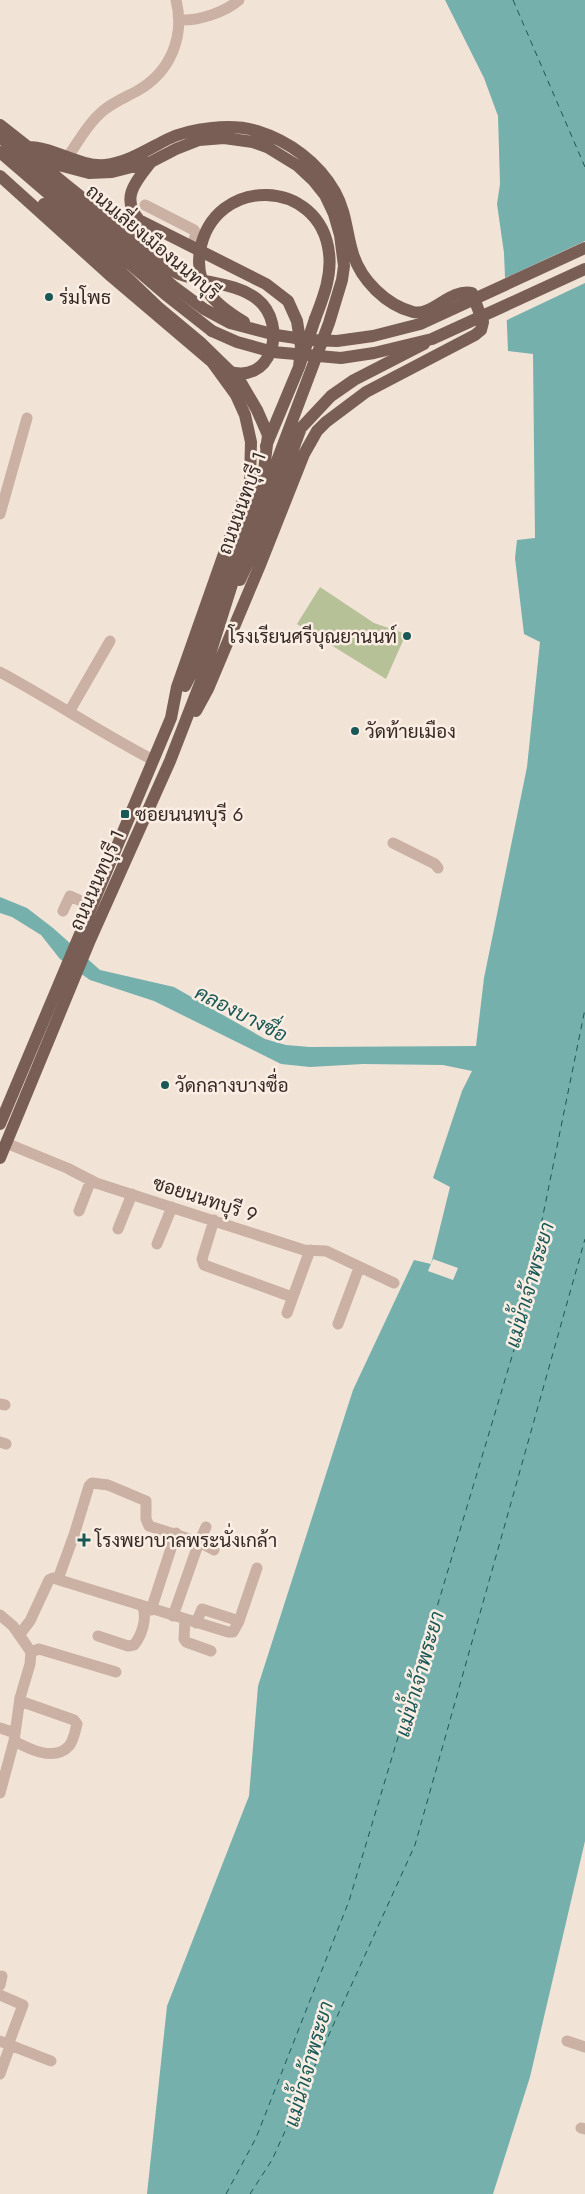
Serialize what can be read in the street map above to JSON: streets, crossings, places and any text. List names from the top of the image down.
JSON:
{
  "streets": {
    "main road": ["ถนนเลี่ยงเมืองนนทบุรี", "ถนนนนทบุรี 1"],
    "street": ["ซอยนนทบุรี 9"]
  },
  "crossings": [
    ["ถนนนนทบุรี 1", "ซอยนนทบุรี 9"]
  ],
  "water": ["คลองบางซื่อ", "แม่น้ำเจ้าพระยา"],
  "places": {
    "other": [
      "ร่มโพธ",
      "โรงเรียนศรีบุณยานนท์",
      "วัดท้ายเมือง",
      "วัดกลางบางซื่อ"
    ],
    "transit": ["ซอยนนทบุรี 6"],
    "health": ["โรงพยาบาลพระนั่งเกล้า"]
  }
}
